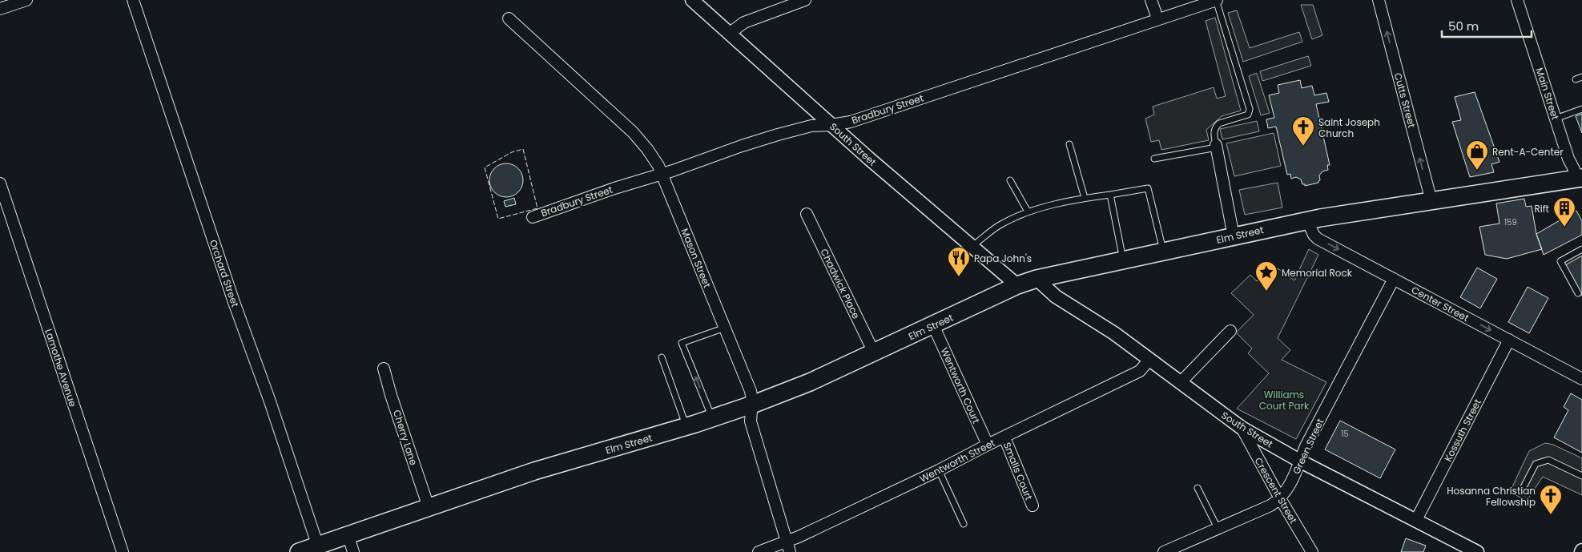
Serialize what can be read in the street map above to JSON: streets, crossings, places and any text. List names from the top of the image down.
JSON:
{
  "streets": {
    "main road": ["Elm Street"],
    "street": [
      "Main Street",
      "Cutts Street",
      "Bradbury Street",
      "South Street",
      "Mason Street",
      "Orchard Street",
      "Chadwick Place",
      "Center Street",
      "Lamothe Avenue",
      "Wentworth Court",
      "Kossuth Street",
      "Cherry Lane",
      "Green Street",
      "Wentworth Street",
      "Smalls Court",
      "Crescent Street"
    ]
  },
  "crossings": [
    ["Main Street", "Elm Street"],
    ["Cutts Street", "Elm Street"],
    ["Bradbury Street", "South Street"],
    ["Bradbury Street", "Mason Street"],
    ["South Street", "Elm Street"],
    ["South Street", "Kossuth Street"],
    ["South Street", "Green Street"],
    ["South Street", "Wentworth Street"],
    ["South Street", "Crescent Street"],
    ["Elm Street", "Mason Street"],
    ["Elm Street", "Orchard Street"],
    ["Elm Street", "Chadwick Place"],
    ["Elm Street", "Center Street"],
    ["Elm Street", "Wentworth Court"],
    ["Elm Street", "Cherry Lane"],
    ["Mason Street", "Wentworth Street"],
    ["Center Street", "Kossuth Street"],
    ["Center Street", "Green Street"],
    ["Wentworth Court", "Wentworth Street"],
    ["Green Street", "Crescent Street"],
    ["Wentworth Street", "Smalls Court"]
  ],
  "one_way": ["Cutts Street", "Center Street"],
  "parks": ["Williams Court Park"],
  "places": {
    "church": ["Saint Joseph Church", "Hosanna Christian Fellowship"],
    "shop": ["Rent-A-Center"],
    "building": ["Rift"],
    "restaurant": ["Papa John's"],
    "place": ["Memorial Rock"]
  },
  "house_numbers": ["159", "15"],
  "scale_bar": "50 m"
}
